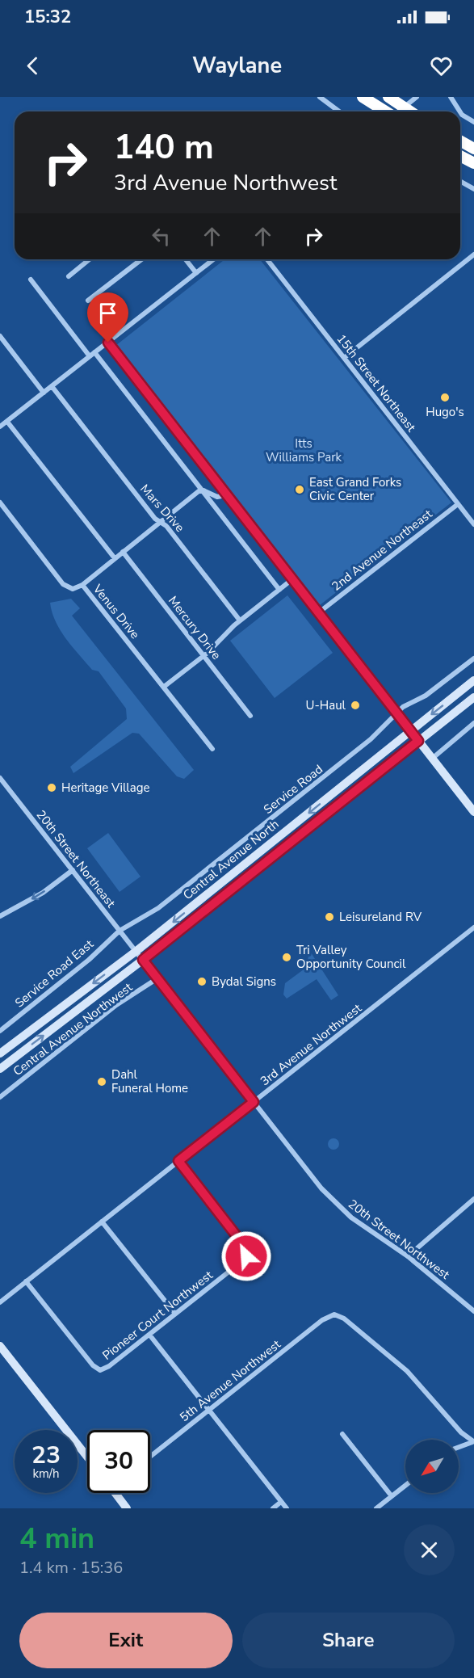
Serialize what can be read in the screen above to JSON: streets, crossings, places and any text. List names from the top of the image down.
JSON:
{
  "streets": {
    "main road": ["Central Avenue North"],
    "street": [
      "15th Street Northeast",
      "Mars Drive",
      "2nd Avenue Northeast",
      "Venus Drive",
      "Mercury Drive",
      "Service Road",
      "20th Street Northeast",
      "Service Road East",
      "Central Avenue Northwest",
      "3rd Avenue Northwest",
      "20th Street Northwest",
      "Pioneer Court Northwest",
      "5th Avenue Northwest"
    ]
  },
  "crossings": [
    ["15th Street Northeast", "2nd Avenue Northeast"],
    ["Service Road", "20th Street Northeast"],
    ["Service Road", "Service Road East"],
    ["20th Street Northeast", "Central Avenue North"],
    ["20th Street Northeast", "Service Road East"],
    ["20th Street Northeast", "20th Street Northwest"],
    ["Central Avenue North", "20th Street Northwest"],
    ["Central Avenue Northwest", "20th Street Northwest"],
    ["3rd Avenue Northwest", "20th Street Northwest"],
    ["3rd Avenue Northwest", "Pioneer Court Northwest"]
  ],
  "parks": ["Itts Williams Park"],
  "places": [
    "Hugo's",
    "East Grand Forks Civic Center",
    "U-Haul",
    "Heritage Village",
    "Leisureland RV",
    "Tri Valley Opportunity Council",
    "Bydal Signs",
    "Dahl Funeral Home"
  ],
  "north": "bottom left",
  "page": {
    "status": "15:32",
    "header": "Waylane",
    "turn": ["140 m", "3rd Avenue Northwest"],
    "speed": "23 km/h",
    "limit": "30",
    "heading": ["4 min", "1.4 km · 15:36"],
    "buttons": ["Exit", "Share"]
  }
}
